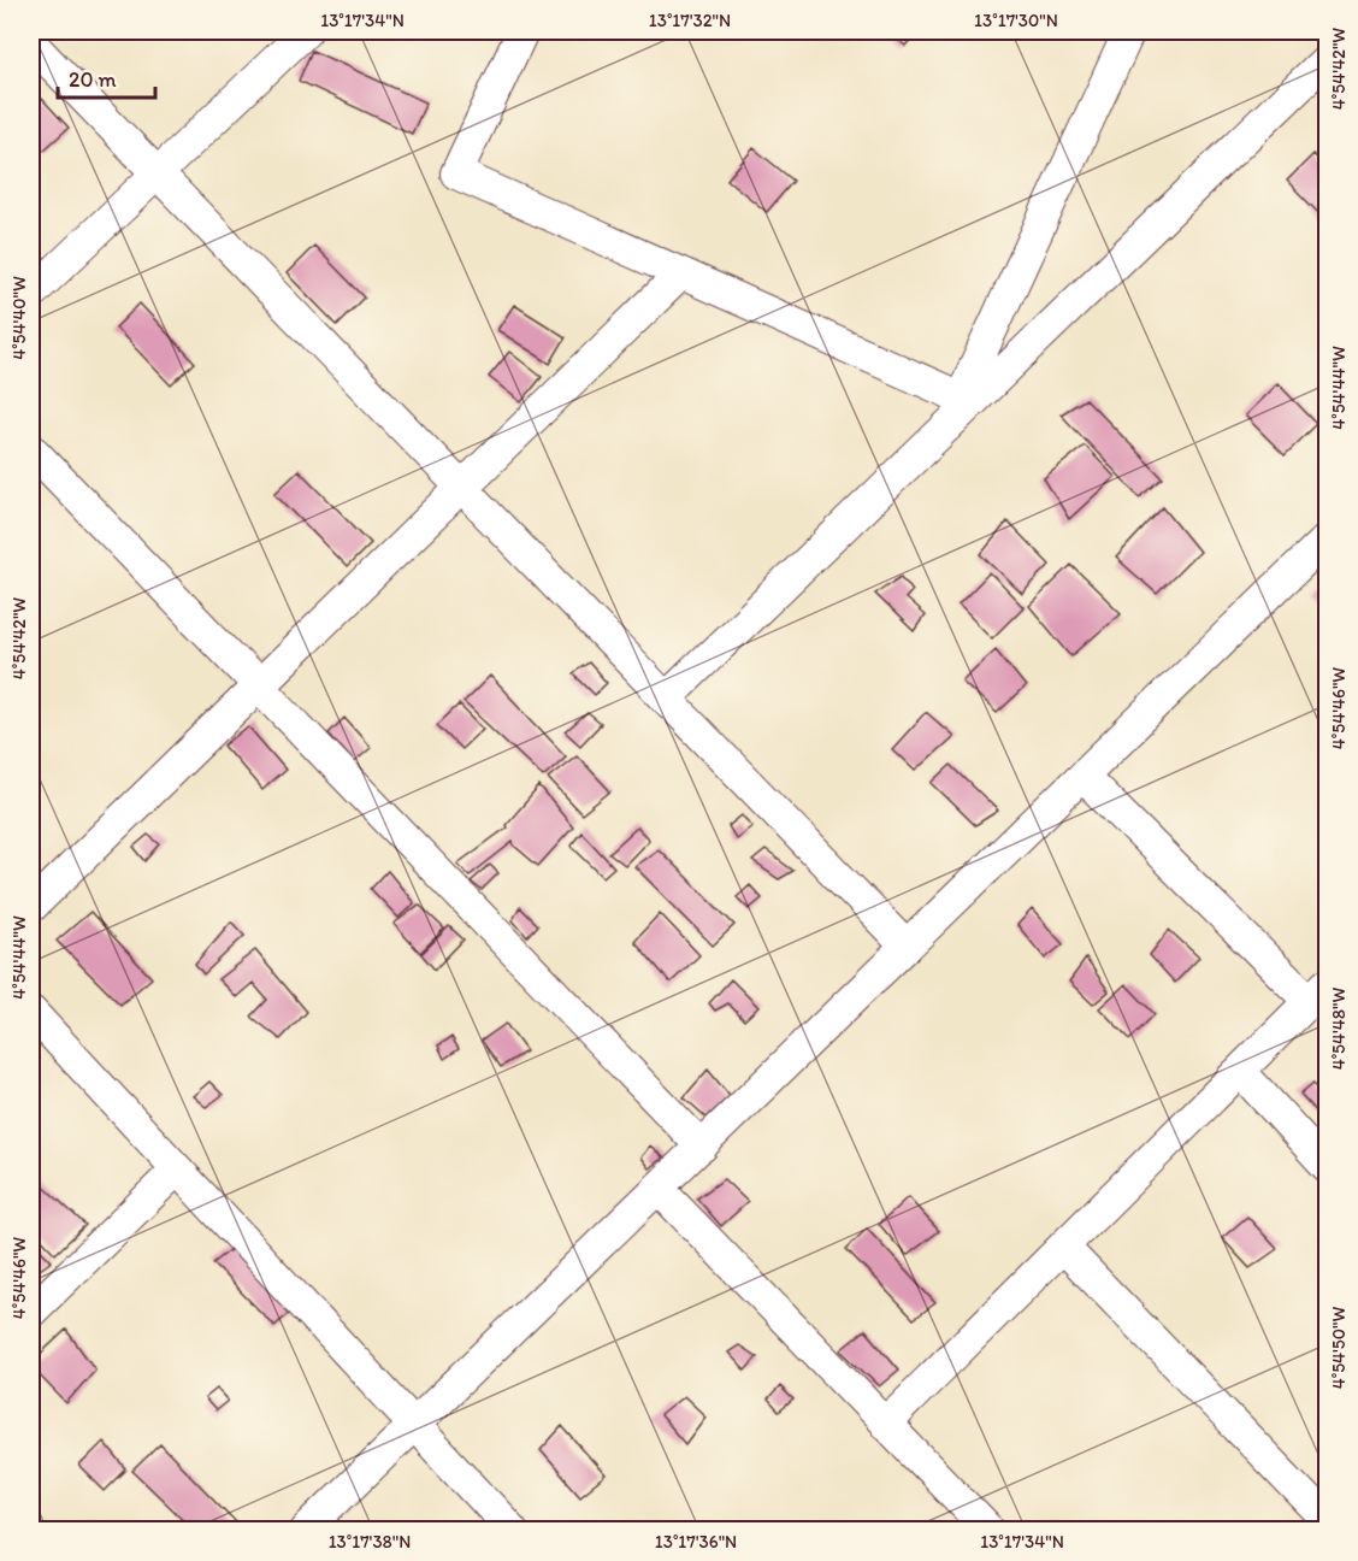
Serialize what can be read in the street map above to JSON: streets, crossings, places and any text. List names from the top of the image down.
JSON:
{
  "scale_bar": "20 m",
  "coordinates": [
    "13°17'34\"N",
    "13°17'32\"N",
    "13°17'30\"N",
    "4°54'42\"W",
    "4°54'40\"W",
    "4°54'44\"W",
    "4°54'46\"W",
    "4°54'48\"W",
    "4°54'50\"W",
    "13°17'38\"N",
    "13°17'36\"N"
  ]
}
